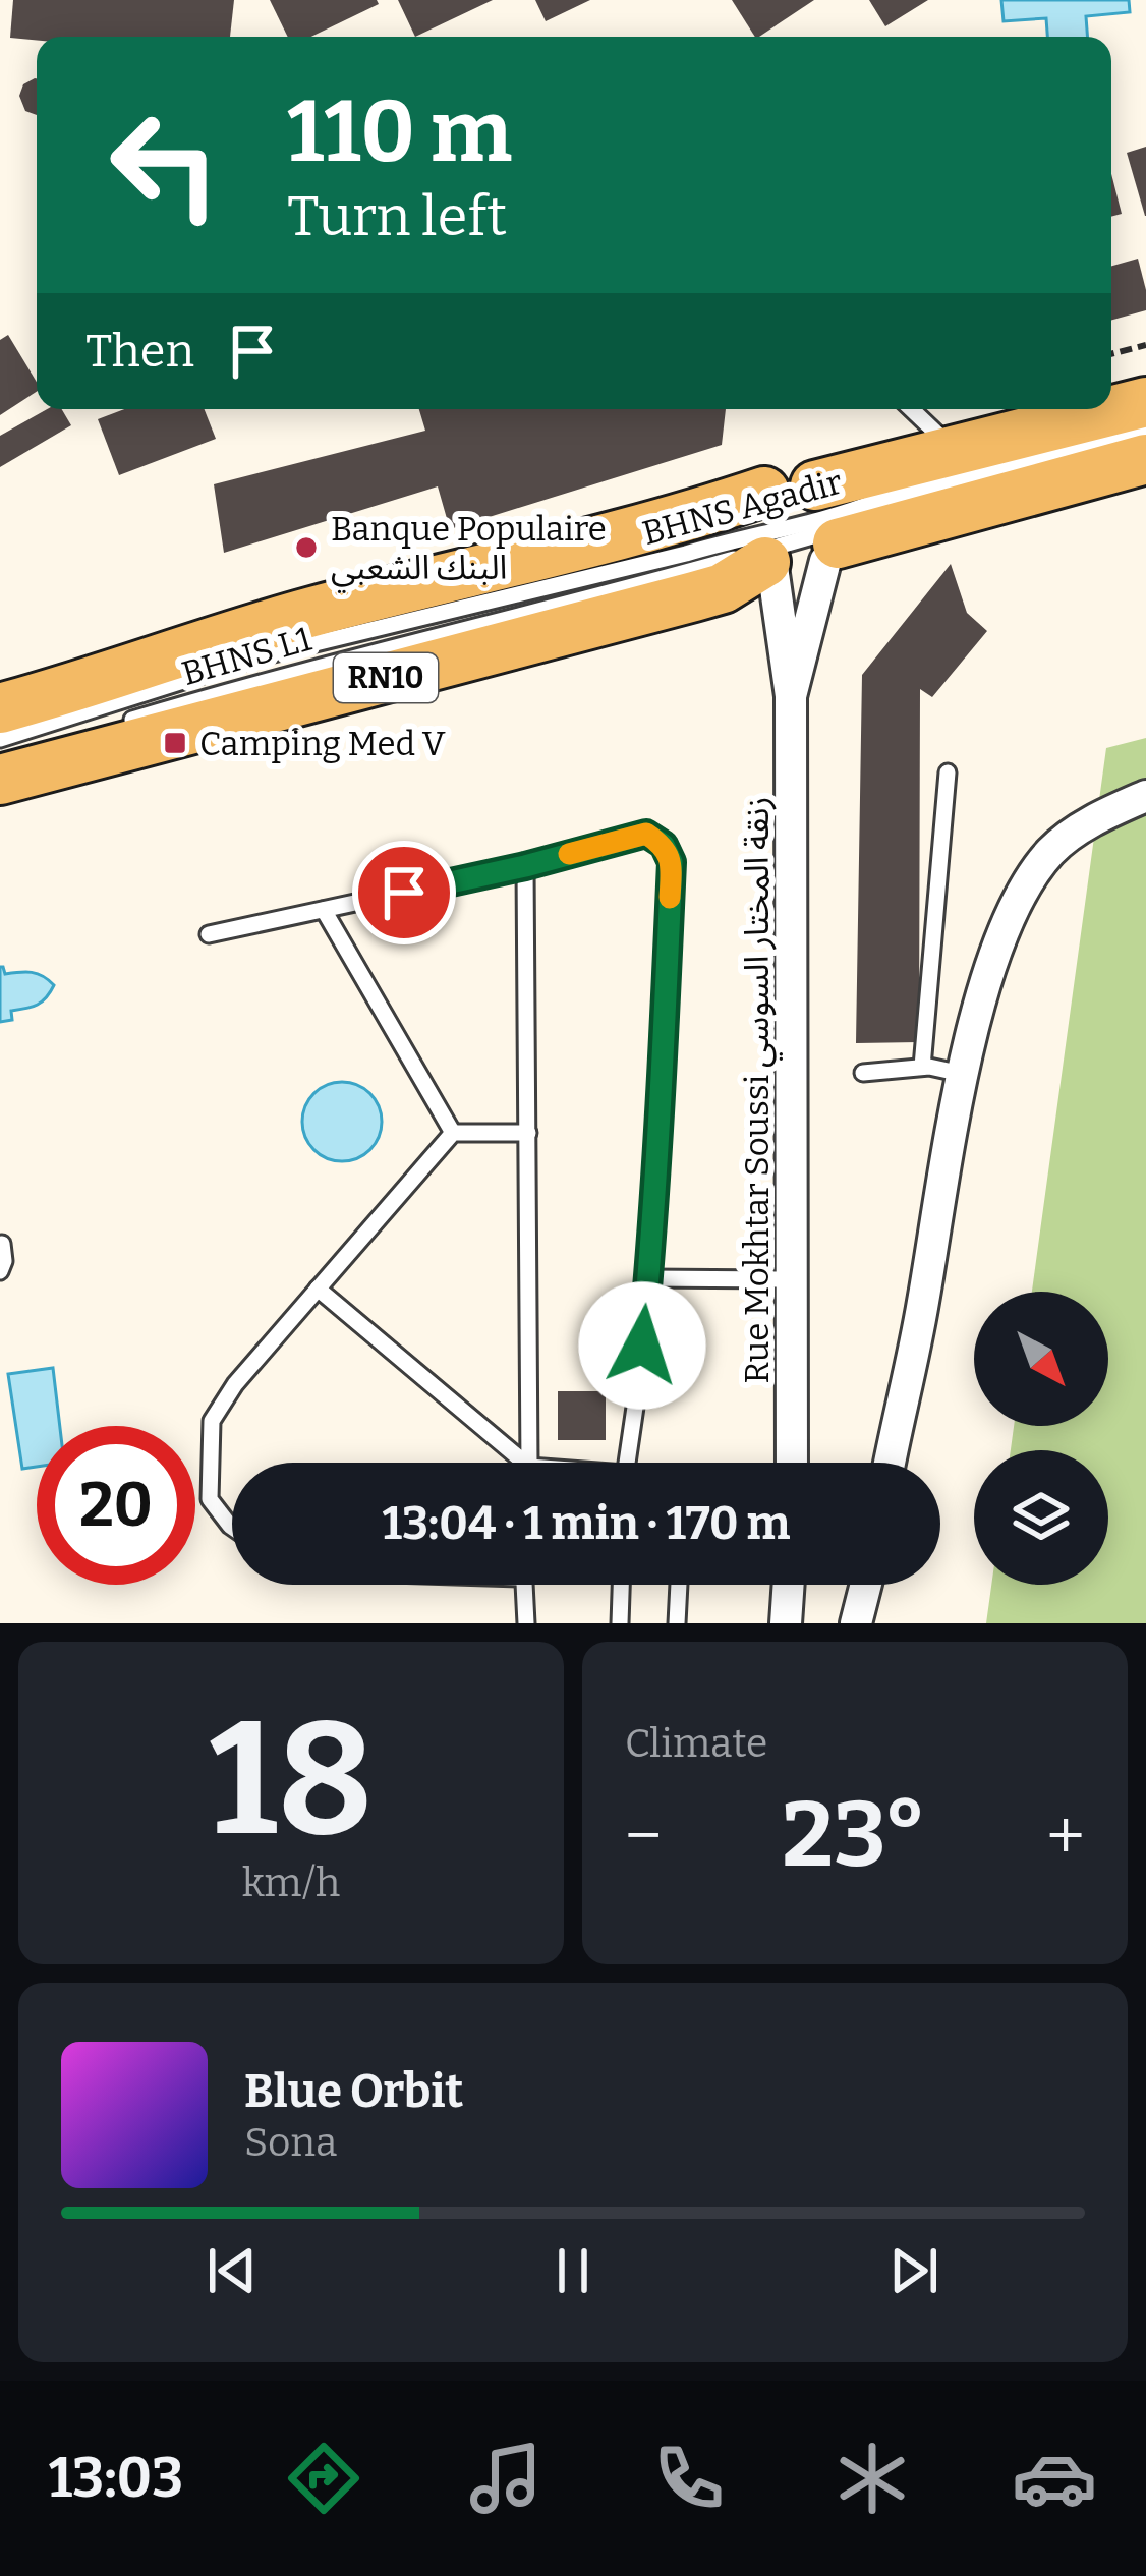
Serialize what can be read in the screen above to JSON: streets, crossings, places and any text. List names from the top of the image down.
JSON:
{
  "streets": {
    "main road": ["RN10"],
    "street": ["Rue Mokhtar Soussi زنقة المختار السوسي"],
    "lane": ["BHNS Agadir", "BHNS L1"]
  },
  "crossings": [
    ["BHNS Agadir", "BHNS L1"],
    ["BHNS Agadir", "RN10"],
    ["BHNS L1", "RN10"]
  ],
  "places": {
    "other": ["Banque Populaire البنك الشعبي"],
    "transit": ["Camping Med V"]
  },
  "north": "bottom right",
  "page": {
    "turn": ["110 m", "Turn left"],
    "then": "Then",
    "limit": "20",
    "trip": "13:04 · 1 min · 170 m",
    "tile": [
      ["18", "km/h"],
      "Climate"
    ],
    "heat": ["−", "23°", "+"],
    "song": ["Blue Orbit", "Sona"],
    "tabs": "13:03"
  }
}
